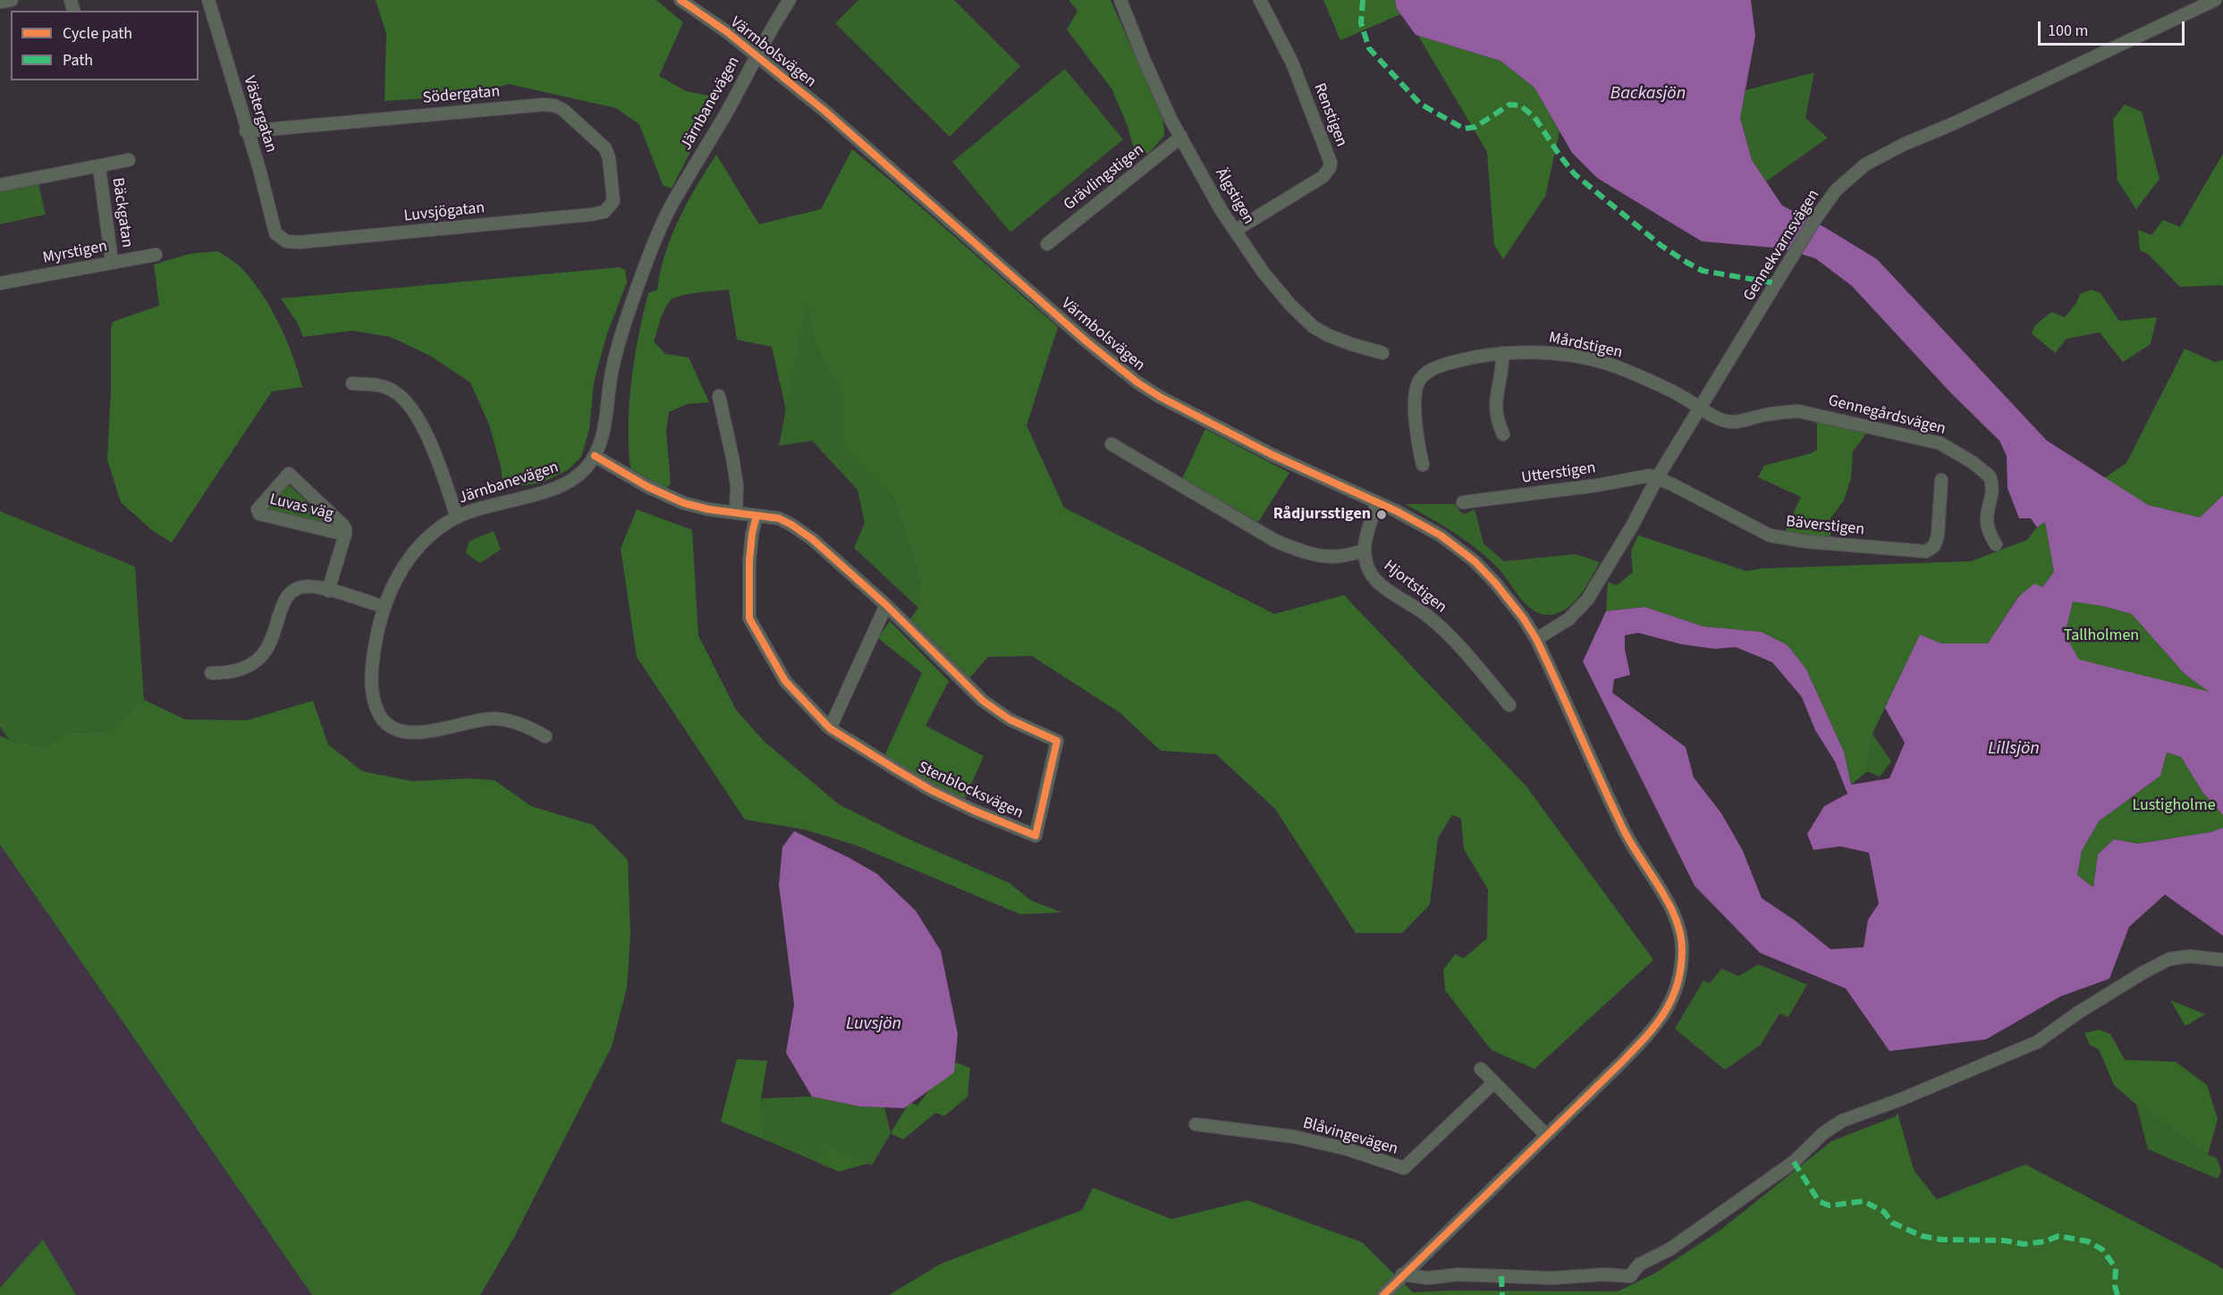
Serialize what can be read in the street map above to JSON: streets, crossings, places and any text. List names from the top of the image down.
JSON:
{
  "streets": {
    "street": [
      "Värmbolsvägen",
      "Södergatan",
      "Järnbanevägen",
      "Västergatan",
      "Renstigen",
      "Grävlingstigen",
      "Älgstigen",
      "Bäckgatan",
      "Luvsjögatan",
      "Gennekvarnsvägen",
      "Myrstigen",
      "Mårdstigen",
      "Gennegårdsvägen",
      "Utterstigen",
      "Luvas väg",
      "Bäverstigen",
      "Hjortstigen",
      "Stenblocksvägen",
      "Blåvingevägen"
    ]
  },
  "crossings": [
    ["Värmbolsvägen", "Järnbanevägen"],
    ["Värmbolsvägen", "Gennekvarnsvägen"],
    ["Södergatan", "Västergatan"],
    ["Södergatan", "Luvsjögatan"],
    ["Järnbanevägen", "Stenblocksvägen"],
    ["Västergatan", "Luvsjögatan"],
    ["Renstigen", "Älgstigen"],
    ["Grävlingstigen", "Älgstigen"],
    ["Bäckgatan", "Myrstigen"],
    ["Gennekvarnsvägen", "Mårdstigen"],
    ["Gennekvarnsvägen", "Gennegårdsvägen"],
    ["Gennekvarnsvägen", "Utterstigen"],
    ["Gennekvarnsvägen", "Bäverstigen"],
    ["Mårdstigen", "Gennegårdsvägen"],
    ["Utterstigen", "Bäverstigen"]
  ],
  "water": ["Backasjön", "Lillsjön", "Luvsjön"],
  "parks": ["Tallholmen", "Lustigholme"],
  "places": ["Rådjursstigen"],
  "legend": ["Cycle path", "Path"],
  "scale_bar": "100 m"
}
